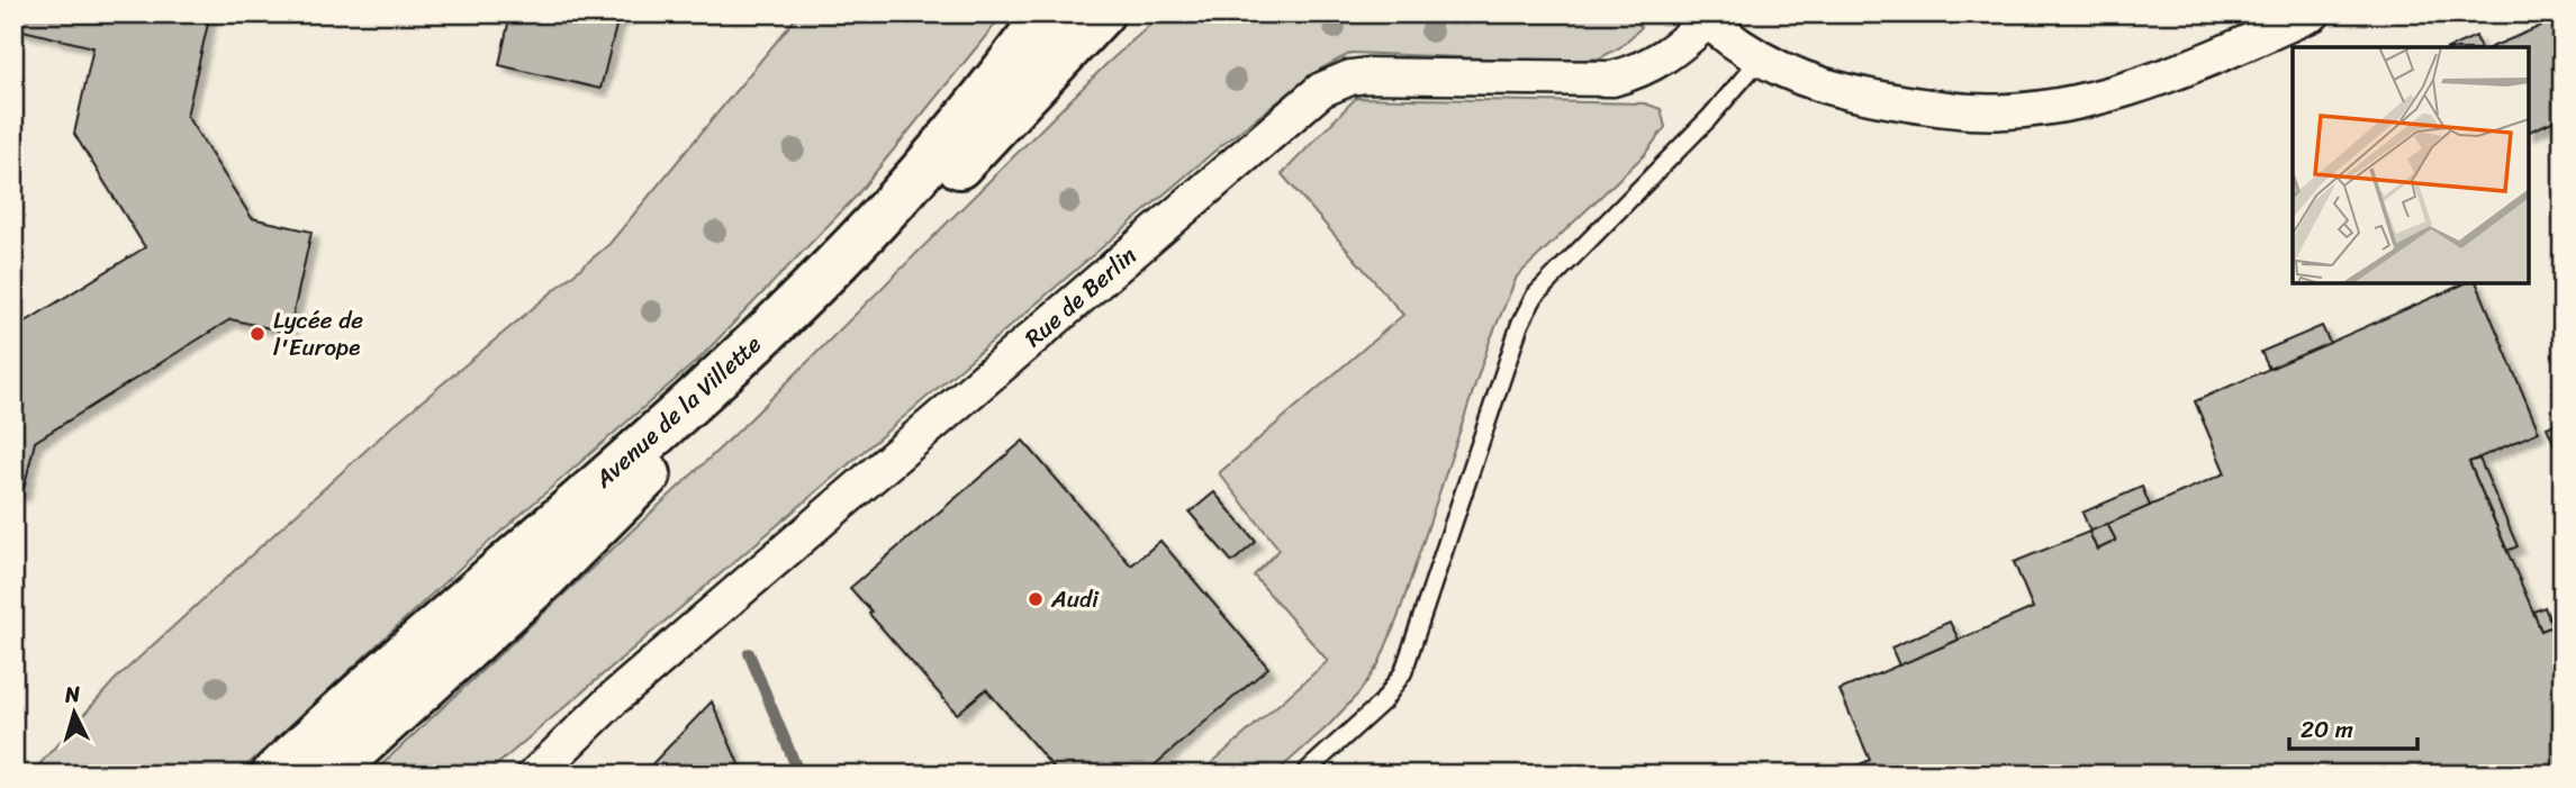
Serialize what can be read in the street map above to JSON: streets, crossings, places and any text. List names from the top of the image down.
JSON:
{
  "streets": {
    "main road": ["Avenue de la Villette"],
    "street": ["Rue de Berlin"]
  },
  "places": ["Lycée de l'Europe", "Audi"],
  "scale_bar": "20 m",
  "north": "top"
}
